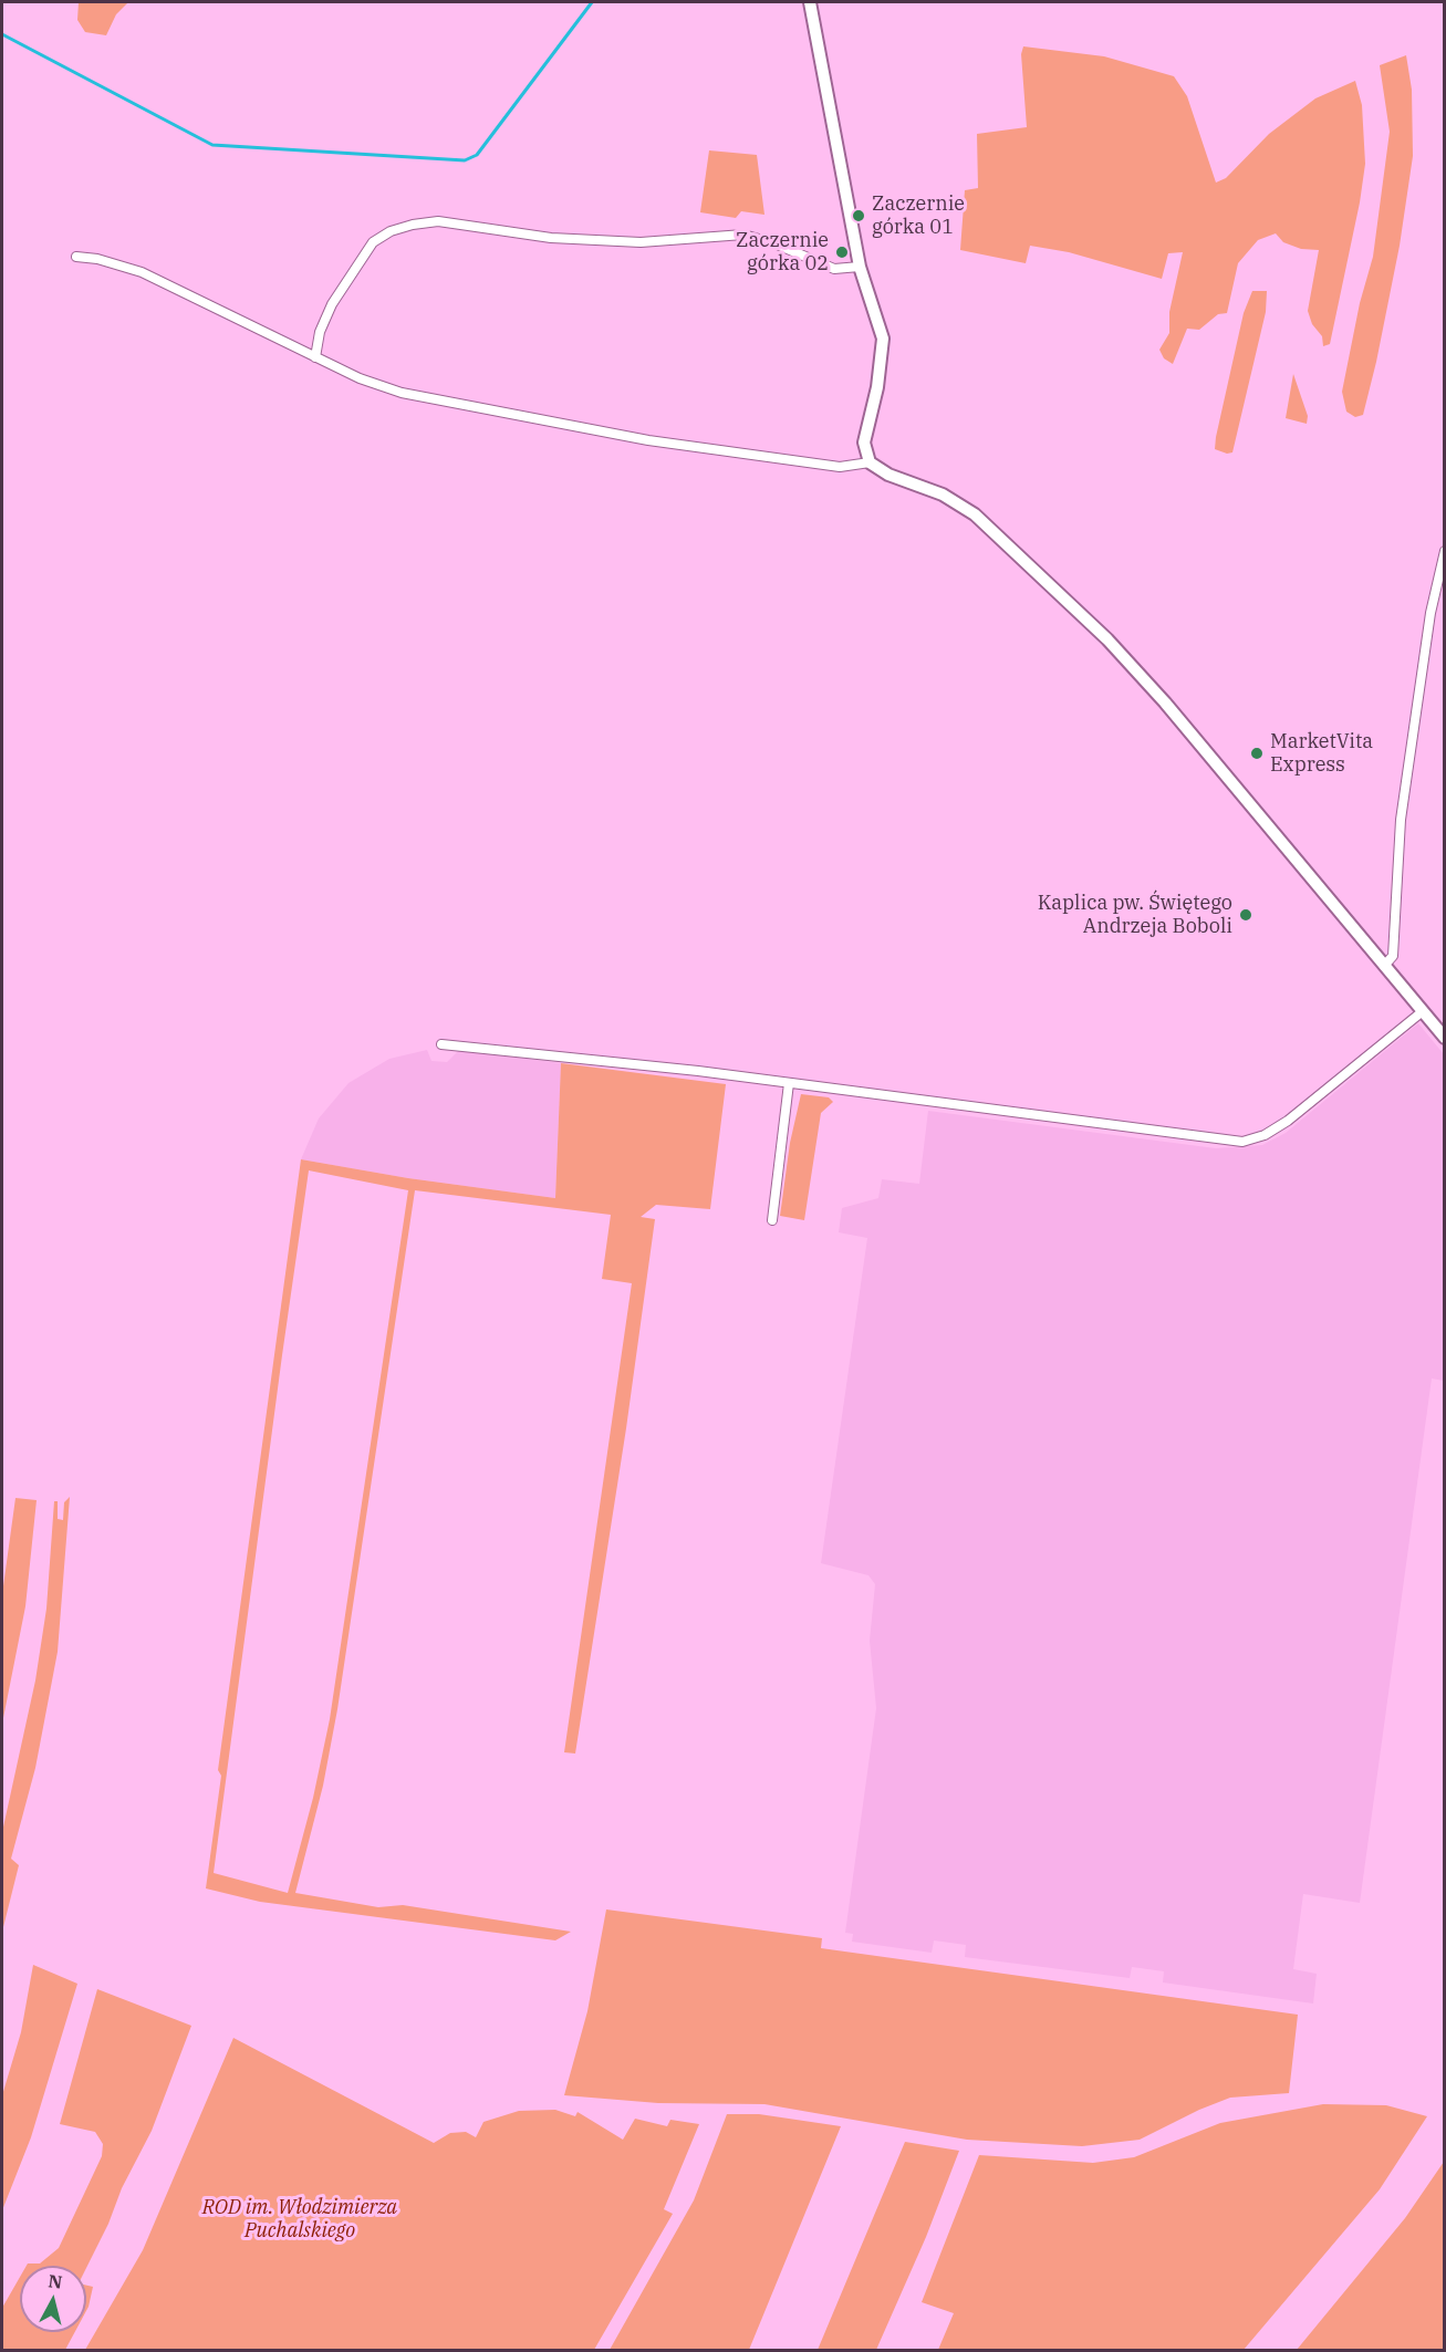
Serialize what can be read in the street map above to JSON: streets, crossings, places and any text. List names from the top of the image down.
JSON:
{
  "parks": ["ROD im. Włodzimierza Puchalskiego"],
  "places": [
    "Zaczernie górka 01",
    "Zaczernie górka 02",
    "MarketVita Express",
    "Kaplica pw. Świętego Andrzeja Boboli"
  ],
  "north": "top"
}
